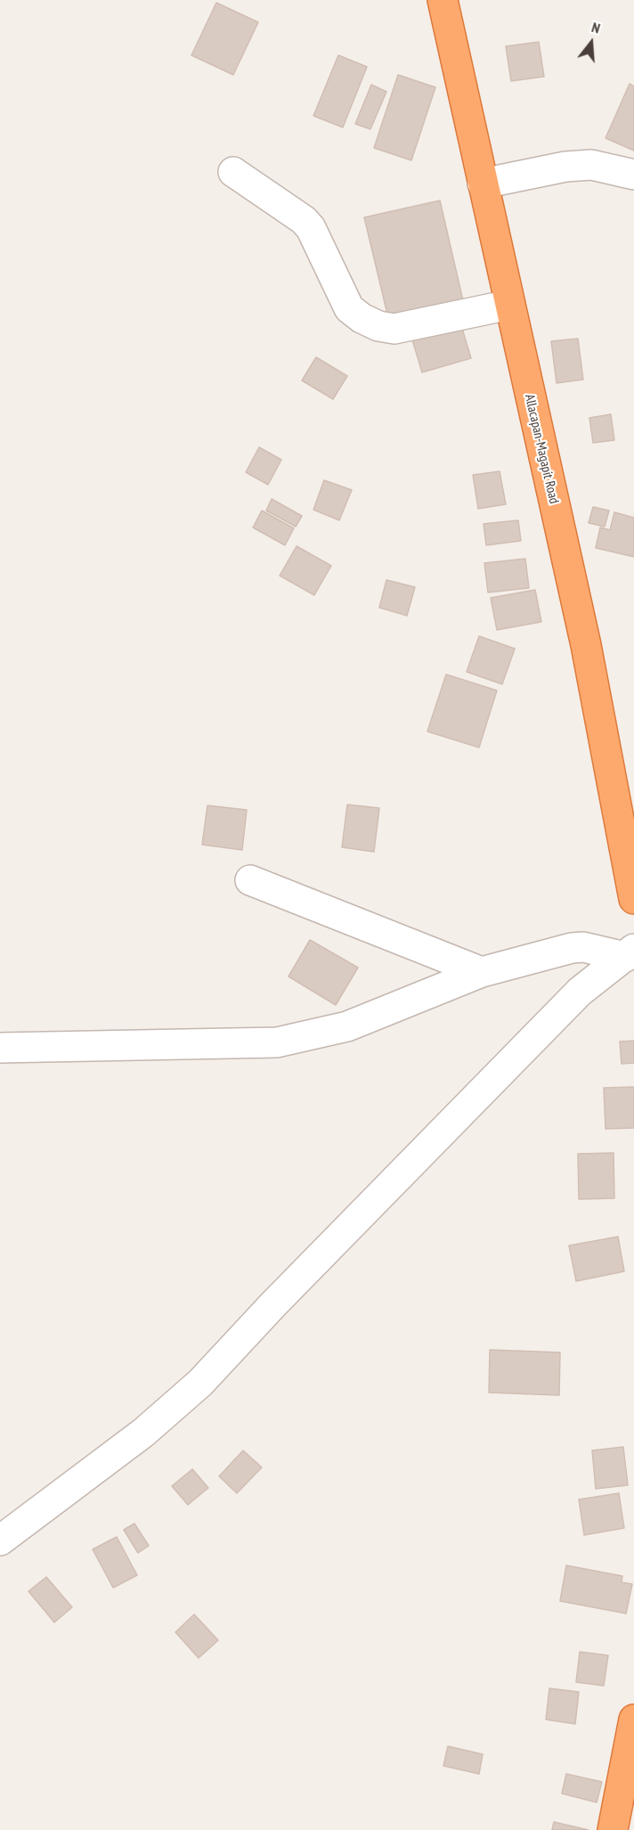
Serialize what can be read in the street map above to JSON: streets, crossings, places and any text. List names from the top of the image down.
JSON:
{
  "streets": {
    "highway": ["Allacapan-Magapit Road"]
  },
  "north": "top"
}
